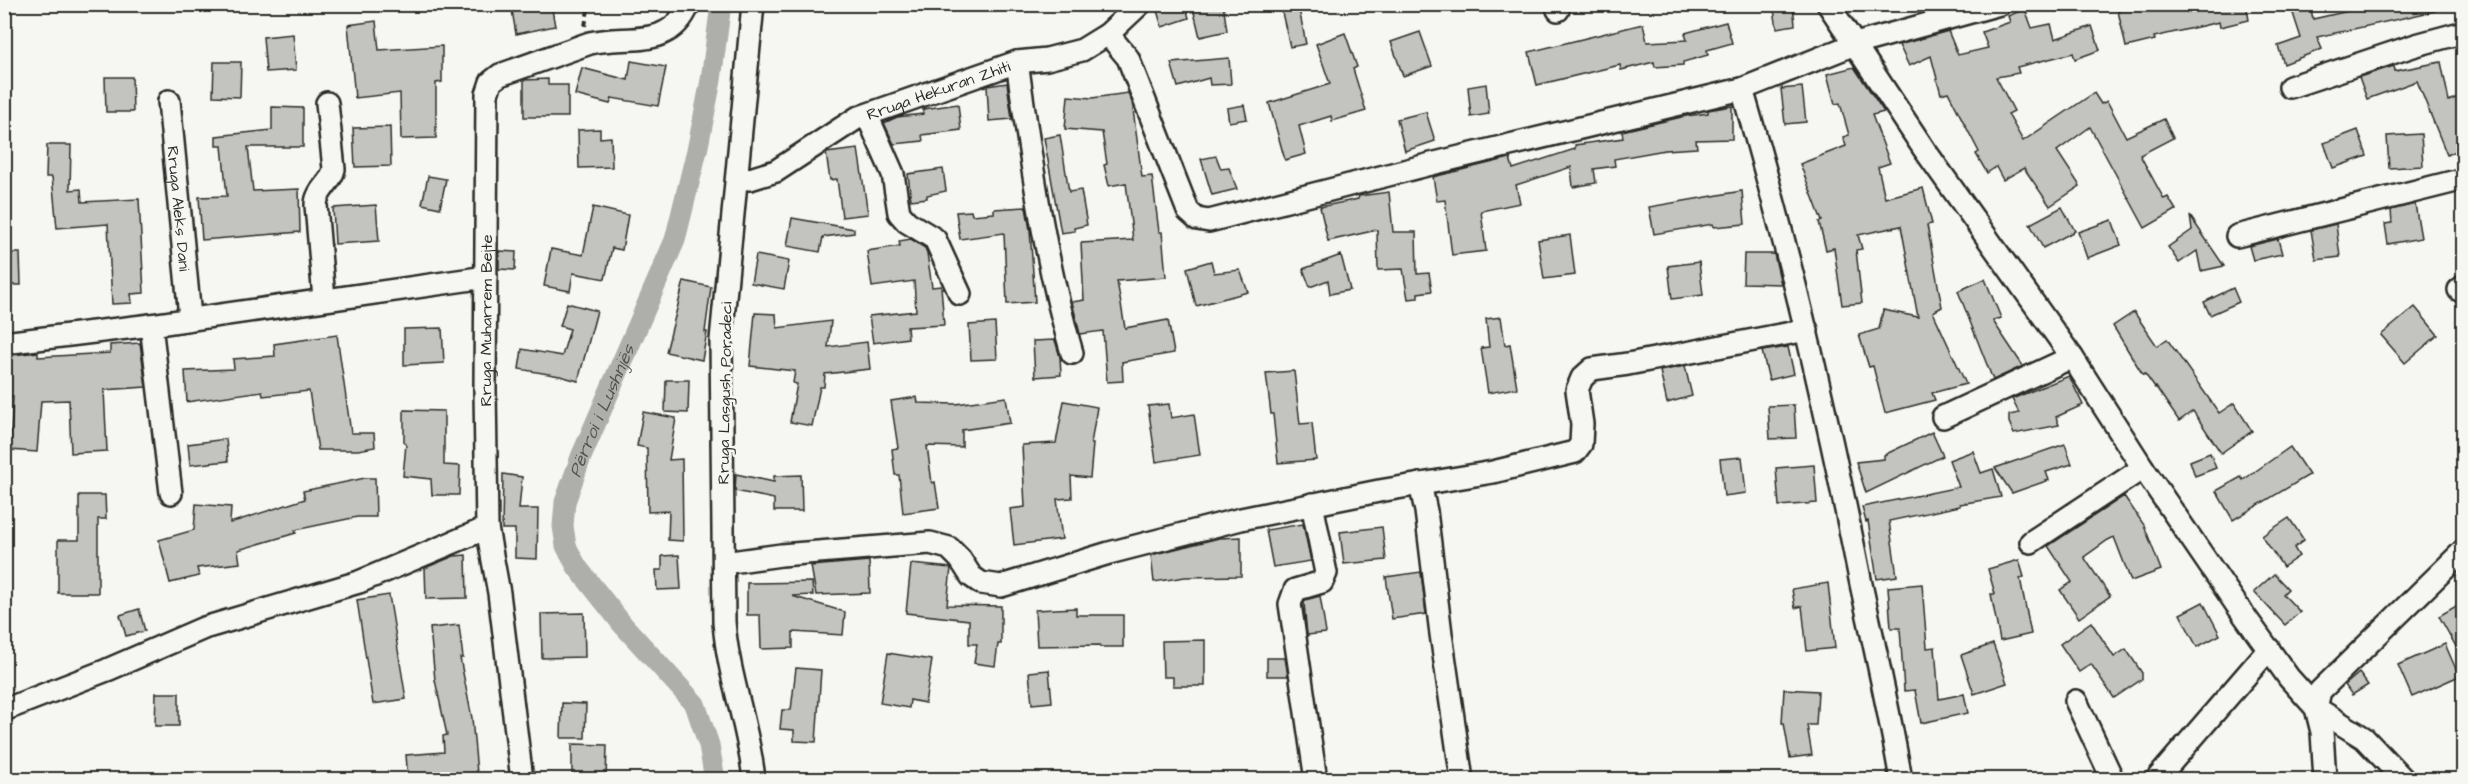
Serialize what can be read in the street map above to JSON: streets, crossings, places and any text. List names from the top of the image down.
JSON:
{
  "streets": {
    "street": [
      "Rruga Hekuran Zhiti",
      "Rruga Aleks Dani",
      "Rruga Muharrem Bejte",
      "Rruga Lasgush Poradeci"
    ]
  },
  "crossings": [
    ["Rruga Hekuran Zhiti", "Rruga Lasgush Poradeci"]
  ],
  "water": ["Përroi i Lushnjës"]
}
